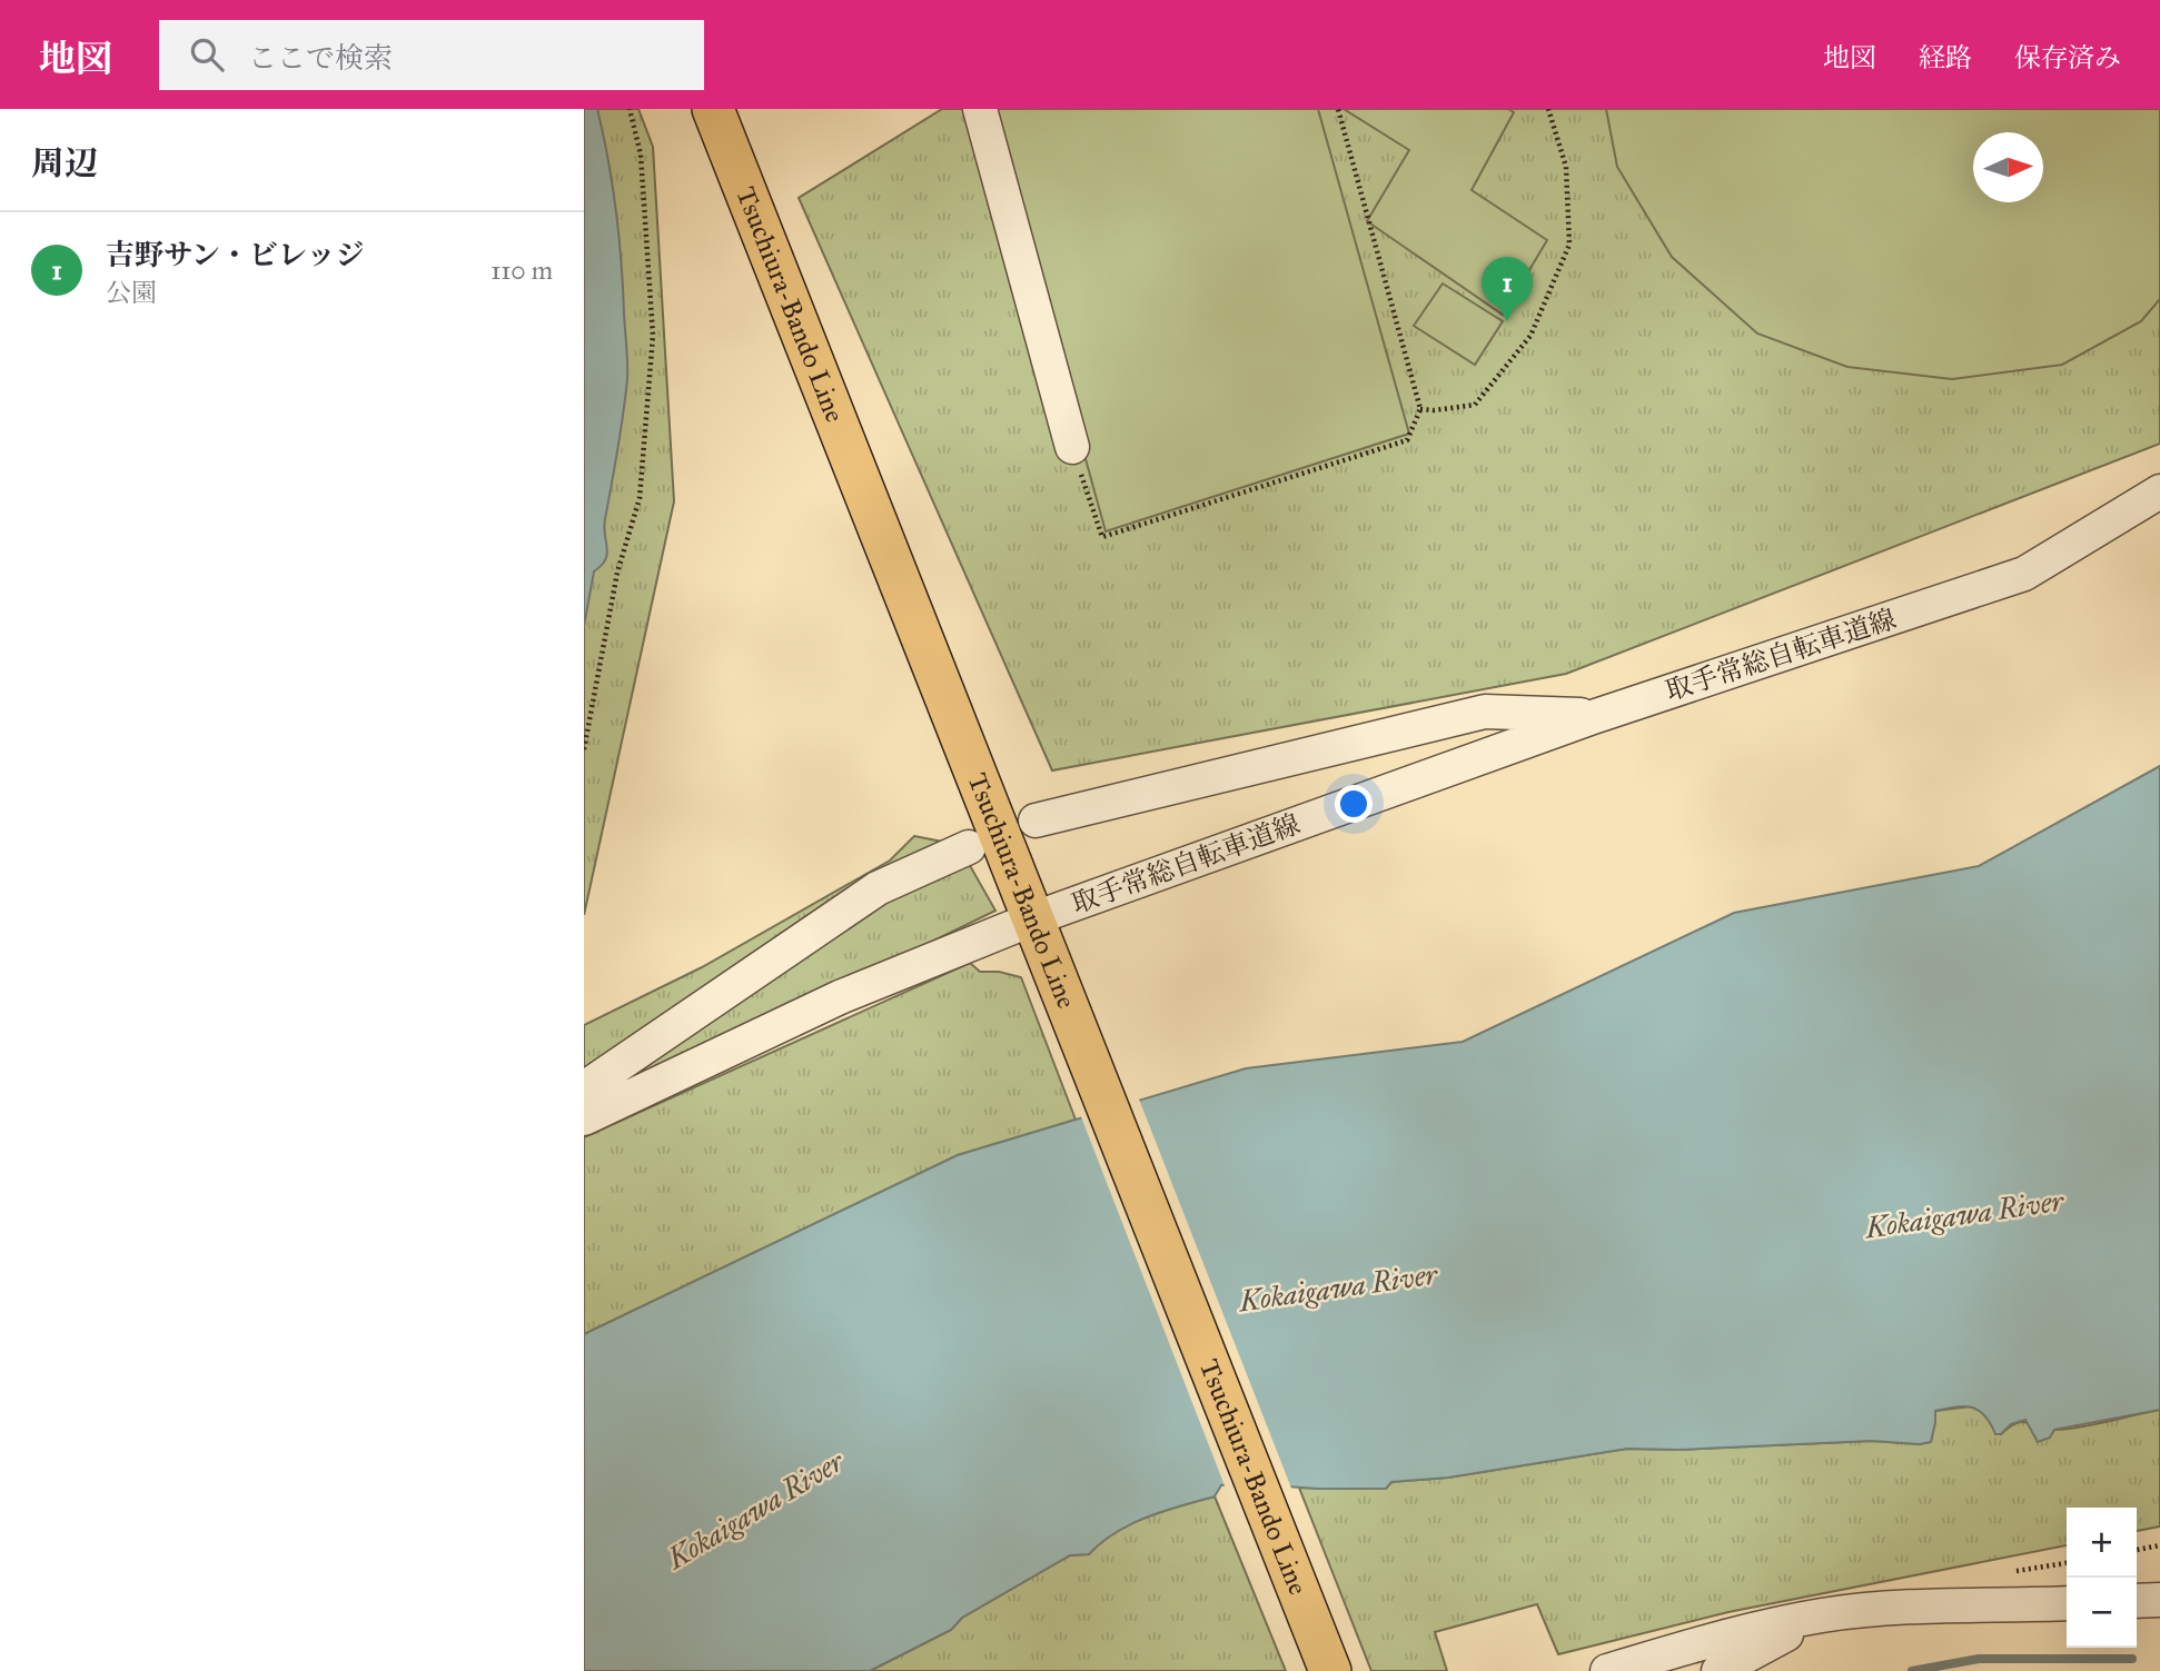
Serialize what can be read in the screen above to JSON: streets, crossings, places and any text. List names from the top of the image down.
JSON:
{
  "streets": {
    "main road": ["Tsuchiura-Bando Line"],
    "lane": ["取手常総自転車道線"]
  },
  "crossings": [
    ["Tsuchiura-Bando Line", "取手常総自転車道線"]
  ],
  "water": ["Kokaigawa River"],
  "north": "right",
  "page": {
    "header": "地図",
    "search": "ここで検索",
    "nav": ["地図", "経路", "保存済み"],
    "heading": "周辺",
    "list": [
      {
        "mark": "1",
        "name": "吉野サン・ビレッジ",
        "note": "公園",
        "value": "110 m"
      }
    ],
    "pins": "1",
    "map_buttons": ["+", "−"]
  }
}
